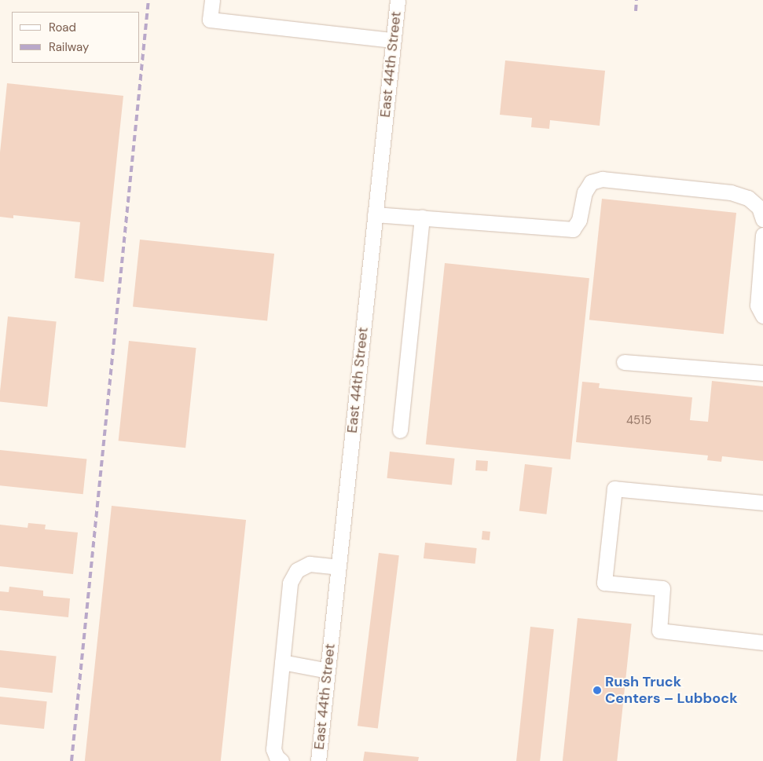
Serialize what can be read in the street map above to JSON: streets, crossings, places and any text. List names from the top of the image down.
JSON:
{
  "streets": {
    "street": ["East 44th Street"]
  },
  "places": ["Rush Truck Centers – Lubbock"],
  "house_numbers": ["4515"],
  "legend": ["Road", "Railway"]
}
